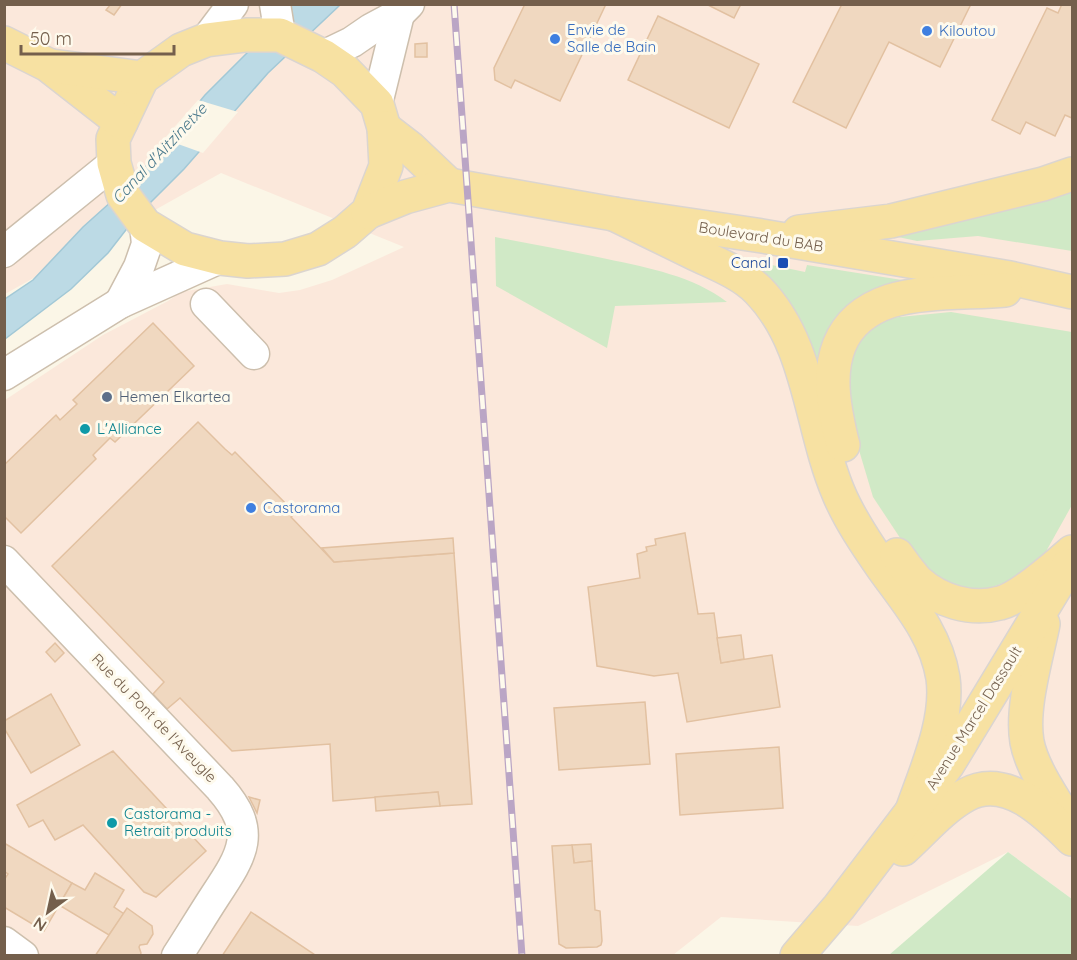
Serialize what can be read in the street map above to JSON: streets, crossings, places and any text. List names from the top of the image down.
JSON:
{
  "streets": {
    "main road": ["Boulevard du BAB", "Avenue Marcel Dassault"],
    "street": ["Rue du Pont de l'Aveugle"]
  },
  "water": ["Canal d'Aitzinetxe"],
  "places": {
    "other": [
      "Kiloutou",
      "Envie de Salle de Bain",
      "Hemen Elkartea",
      "L'Alliance",
      "Castorama",
      "Castorama - Retrait produits"
    ],
    "transit": ["Canal"]
  },
  "scale_bar": "50 m",
  "north": "bottom left"
}
